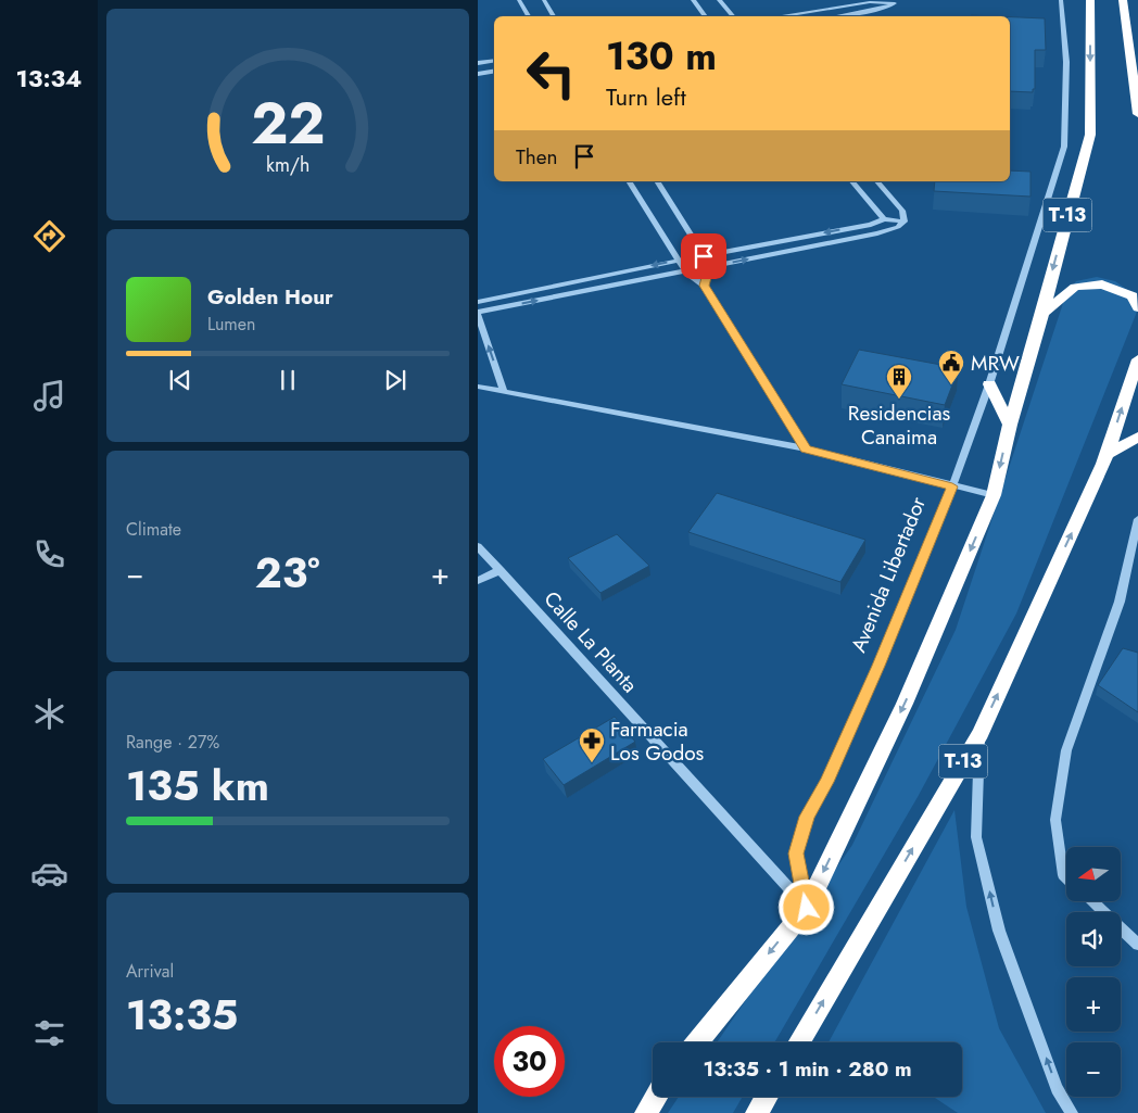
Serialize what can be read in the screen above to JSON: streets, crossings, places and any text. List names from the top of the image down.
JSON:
{
  "streets": {
    "highway": ["T-13"],
    "street": ["Avenida Libertador", "Calle La Planta"]
  },
  "crossings": [
    ["T-13", "Avenida Libertador"],
    ["T-13", "Calle La Planta"],
    ["Avenida Libertador", "Calle La Planta"]
  ],
  "places": {
    "public building": ["MRW"],
    "building": ["Residencias Canaima"],
    "pharmacy": ["Farmacia Los Godos"]
  },
  "north": "left",
  "page": {
    "tabs": "13:34",
    "turn": ["130 m", "Turn left"],
    "then": "Then",
    "song": ["Golden Hour", "Lumen"],
    "tile": [
      "Climate",
      ["Range · 27%", "135 km"],
      ["Arrival", "13:35"]
    ],
    "heat": ["−", "23°", "+"],
    "map_buttons": ["+", "−"],
    "limit": "30",
    "trip": "13:35 · 1 min · 280 m",
    "gauge": ["22", "km/h"]
  }
}
